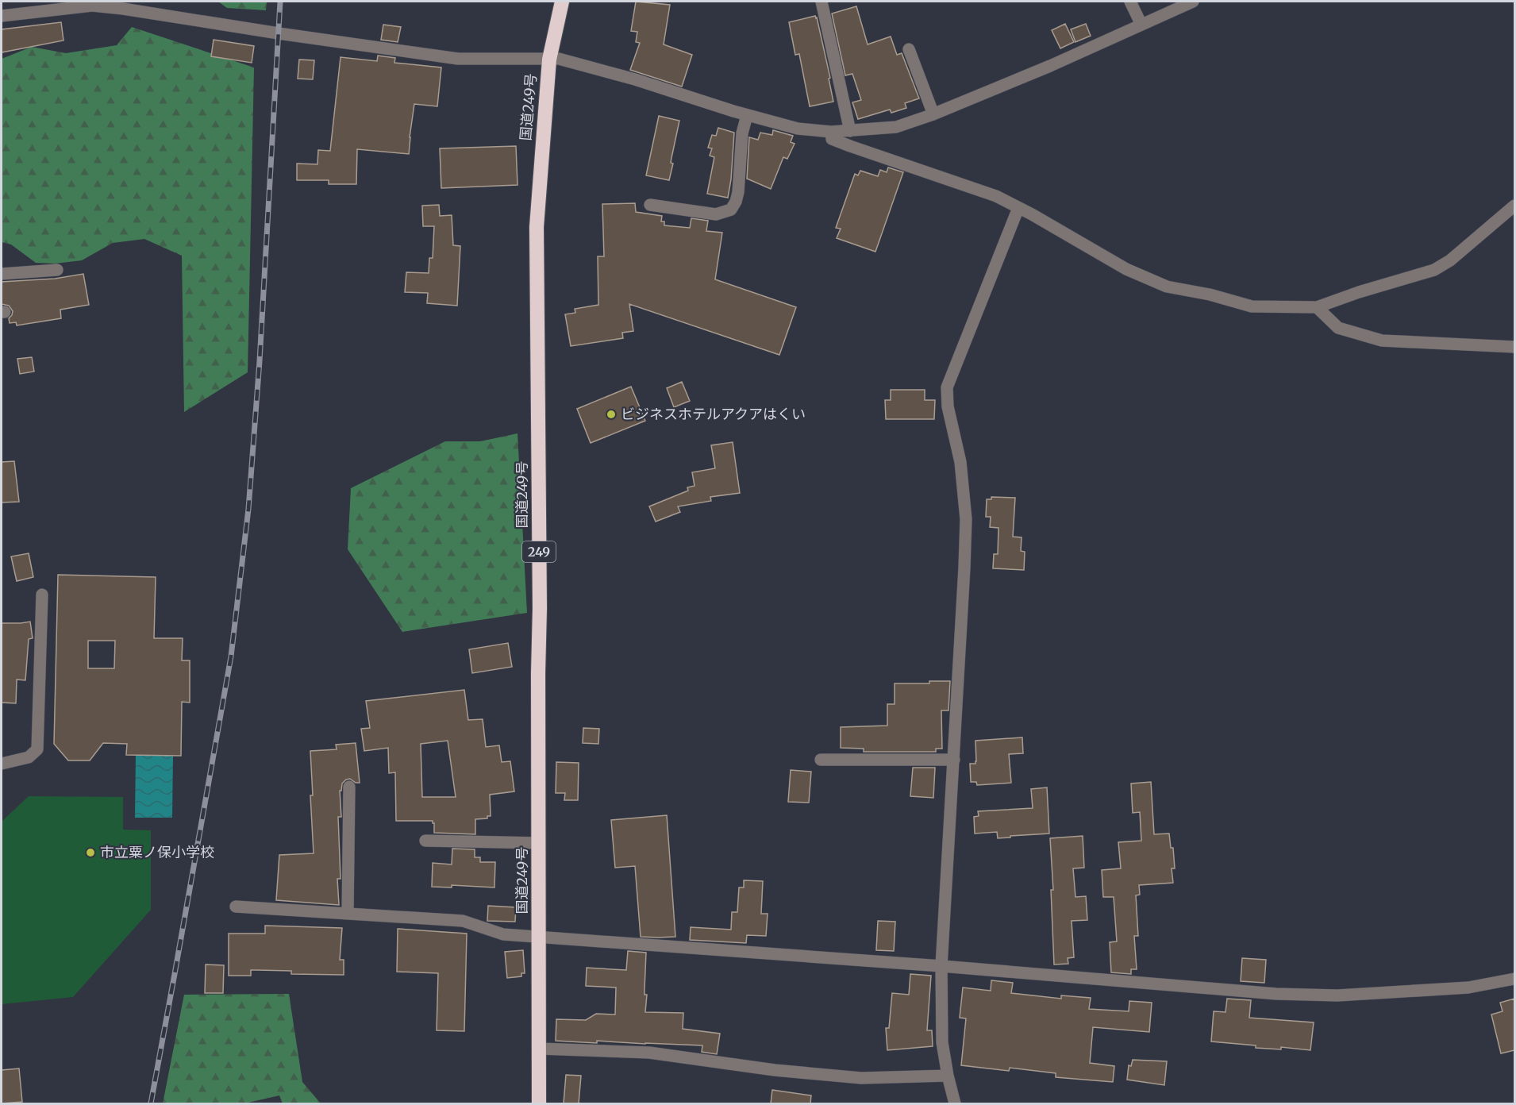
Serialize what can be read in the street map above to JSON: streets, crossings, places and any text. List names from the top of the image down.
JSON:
{
  "streets": {
    "highway": ["国道249号", "249"]
  },
  "places": ["ビジネスホテルアクアはくい", "市立粟ノ保小学校"]
}
